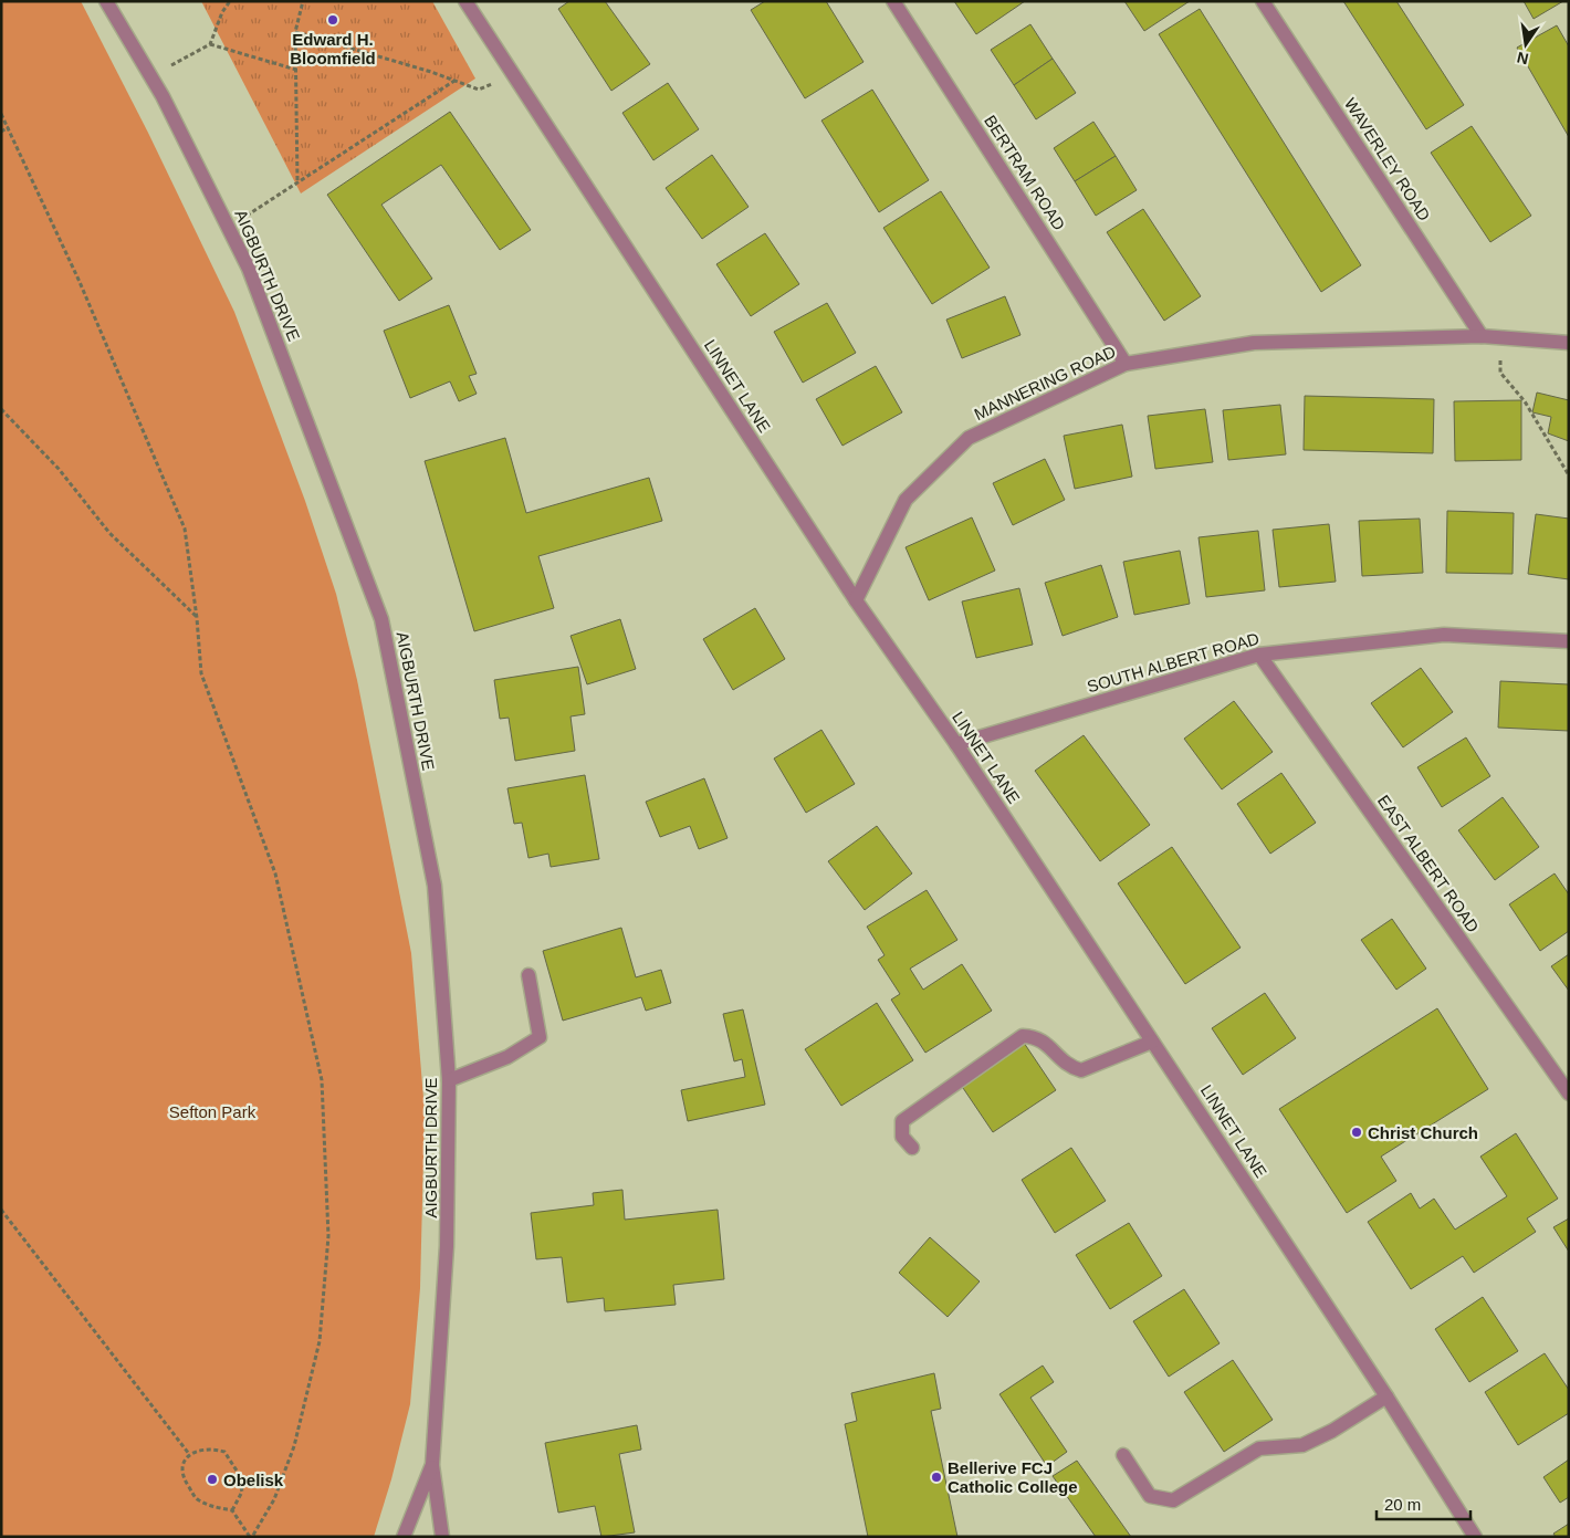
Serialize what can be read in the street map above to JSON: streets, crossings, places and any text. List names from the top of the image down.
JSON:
{
  "streets": {
    "street": [
      "WAVERLEY ROAD",
      "BERTRAM ROAD",
      "AIGBURTH DRIVE",
      "MANNERING ROAD",
      "LINNET LANE",
      "SOUTH ALBERT ROAD",
      "EAST ALBERT ROAD"
    ]
  },
  "crossings": [
    ["WAVERLEY ROAD", "MANNERING ROAD"],
    ["BERTRAM ROAD", "MANNERING ROAD"],
    ["MANNERING ROAD", "LINNET LANE"],
    ["LINNET LANE", "SOUTH ALBERT ROAD"],
    ["SOUTH ALBERT ROAD", "EAST ALBERT ROAD"]
  ],
  "parks": ["Sefton Park"],
  "places": [
    "Edward H. Bloomfield",
    "Christ Church",
    "Bellerive FCJ Catholic College",
    "Obelisk"
  ],
  "scale_bar": "20 m",
  "north": "bottom"
}
